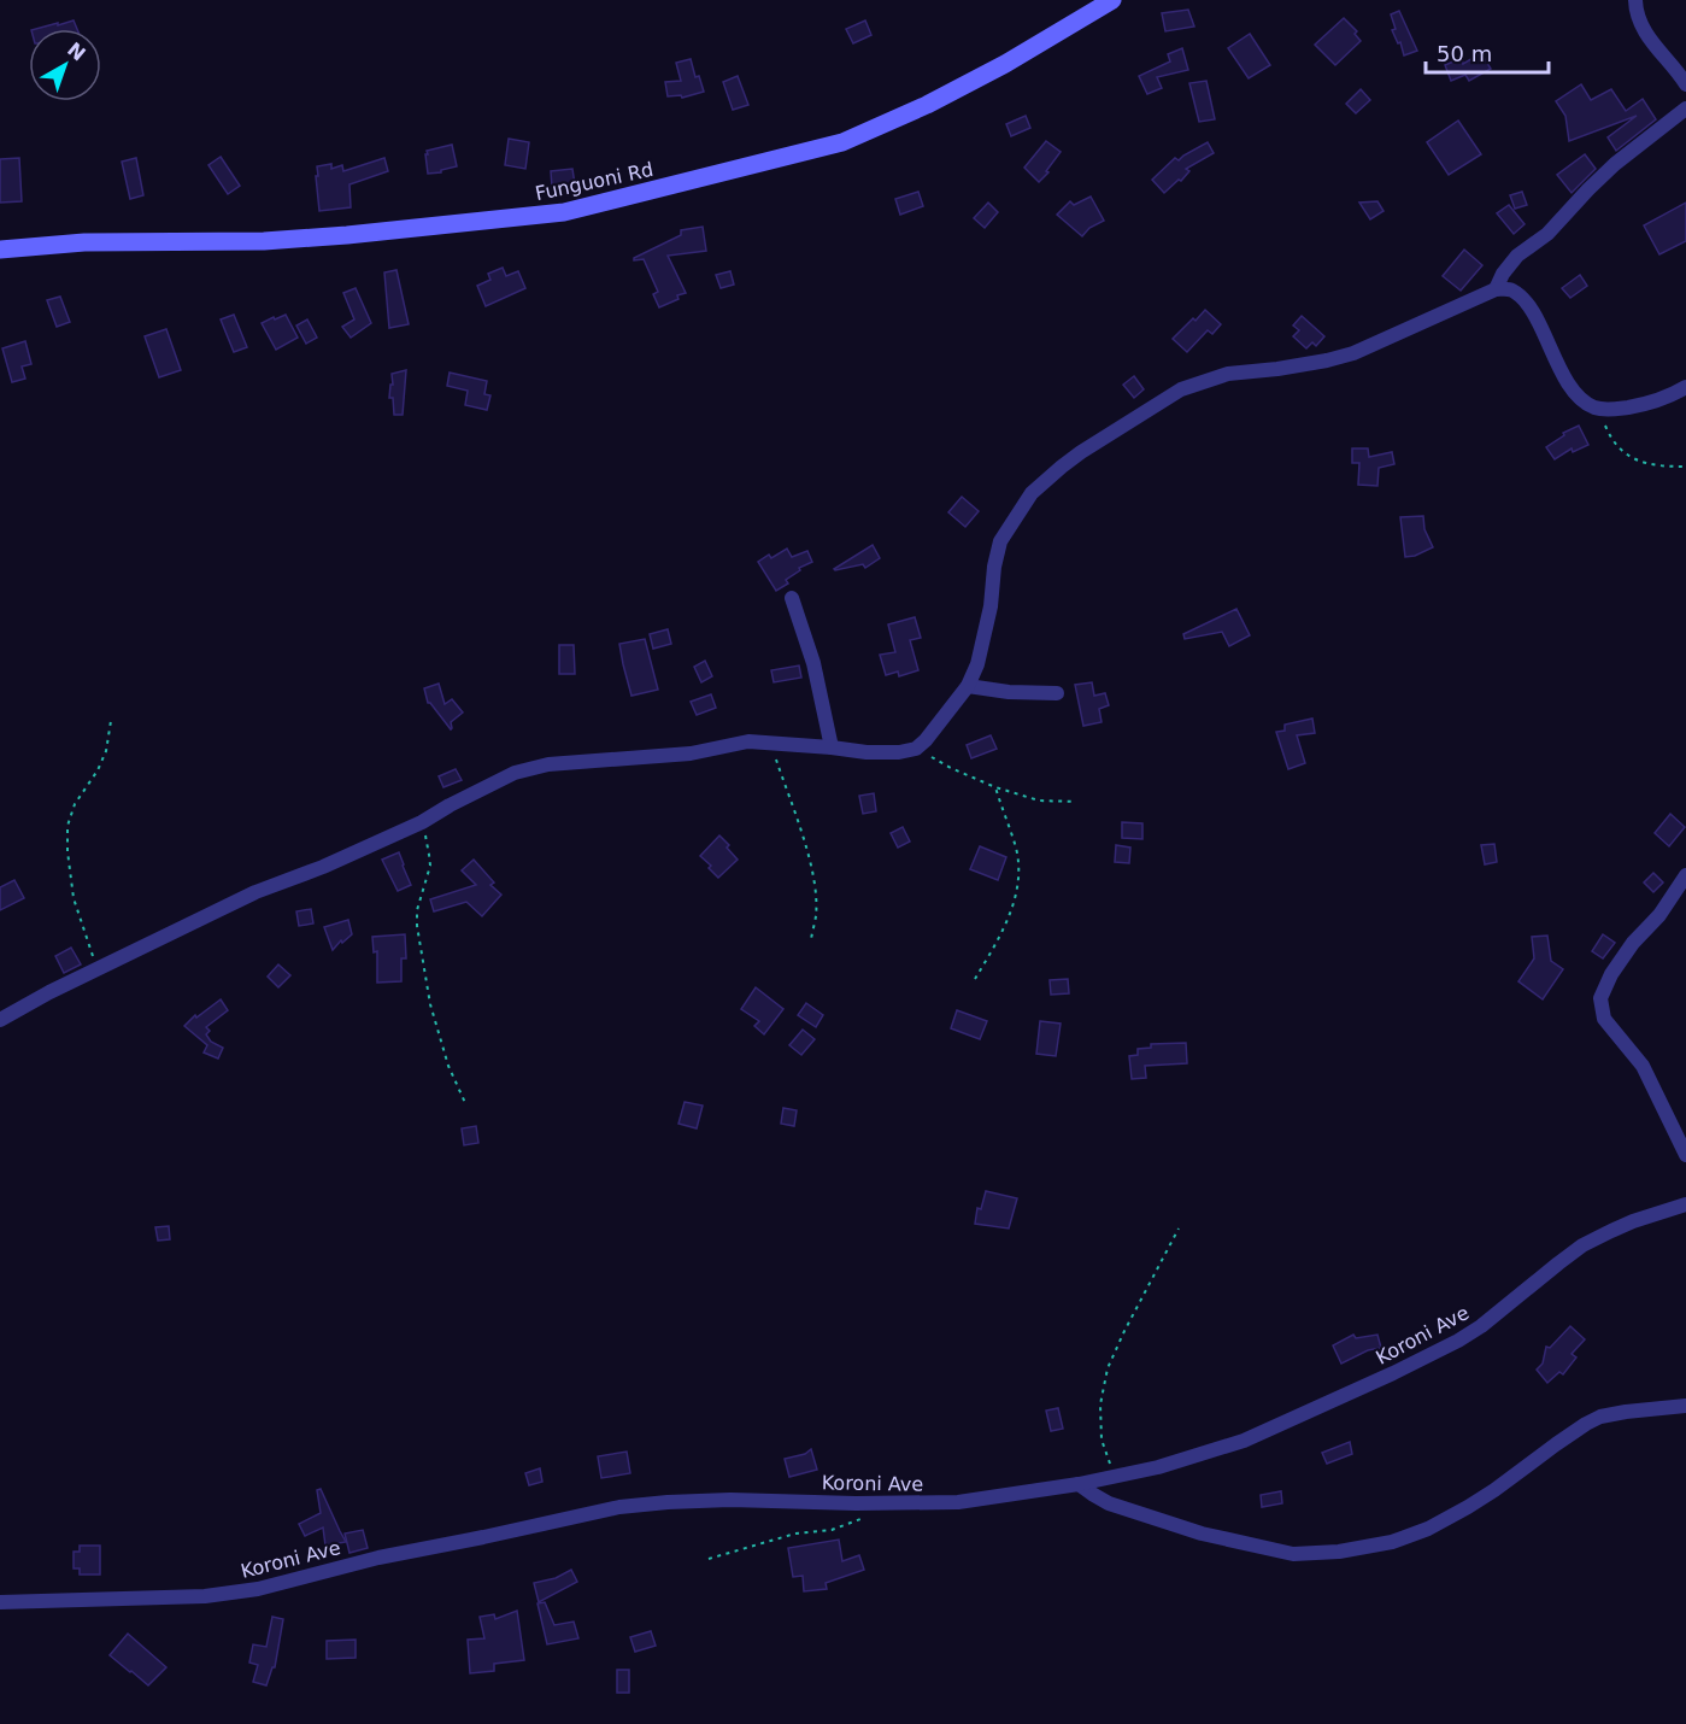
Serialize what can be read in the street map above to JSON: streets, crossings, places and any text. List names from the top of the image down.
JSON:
{
  "streets": {
    "street": ["Funguoni Rd", "Koroni Ave"]
  },
  "scale_bar": "50 m",
  "north": "top right"
}
